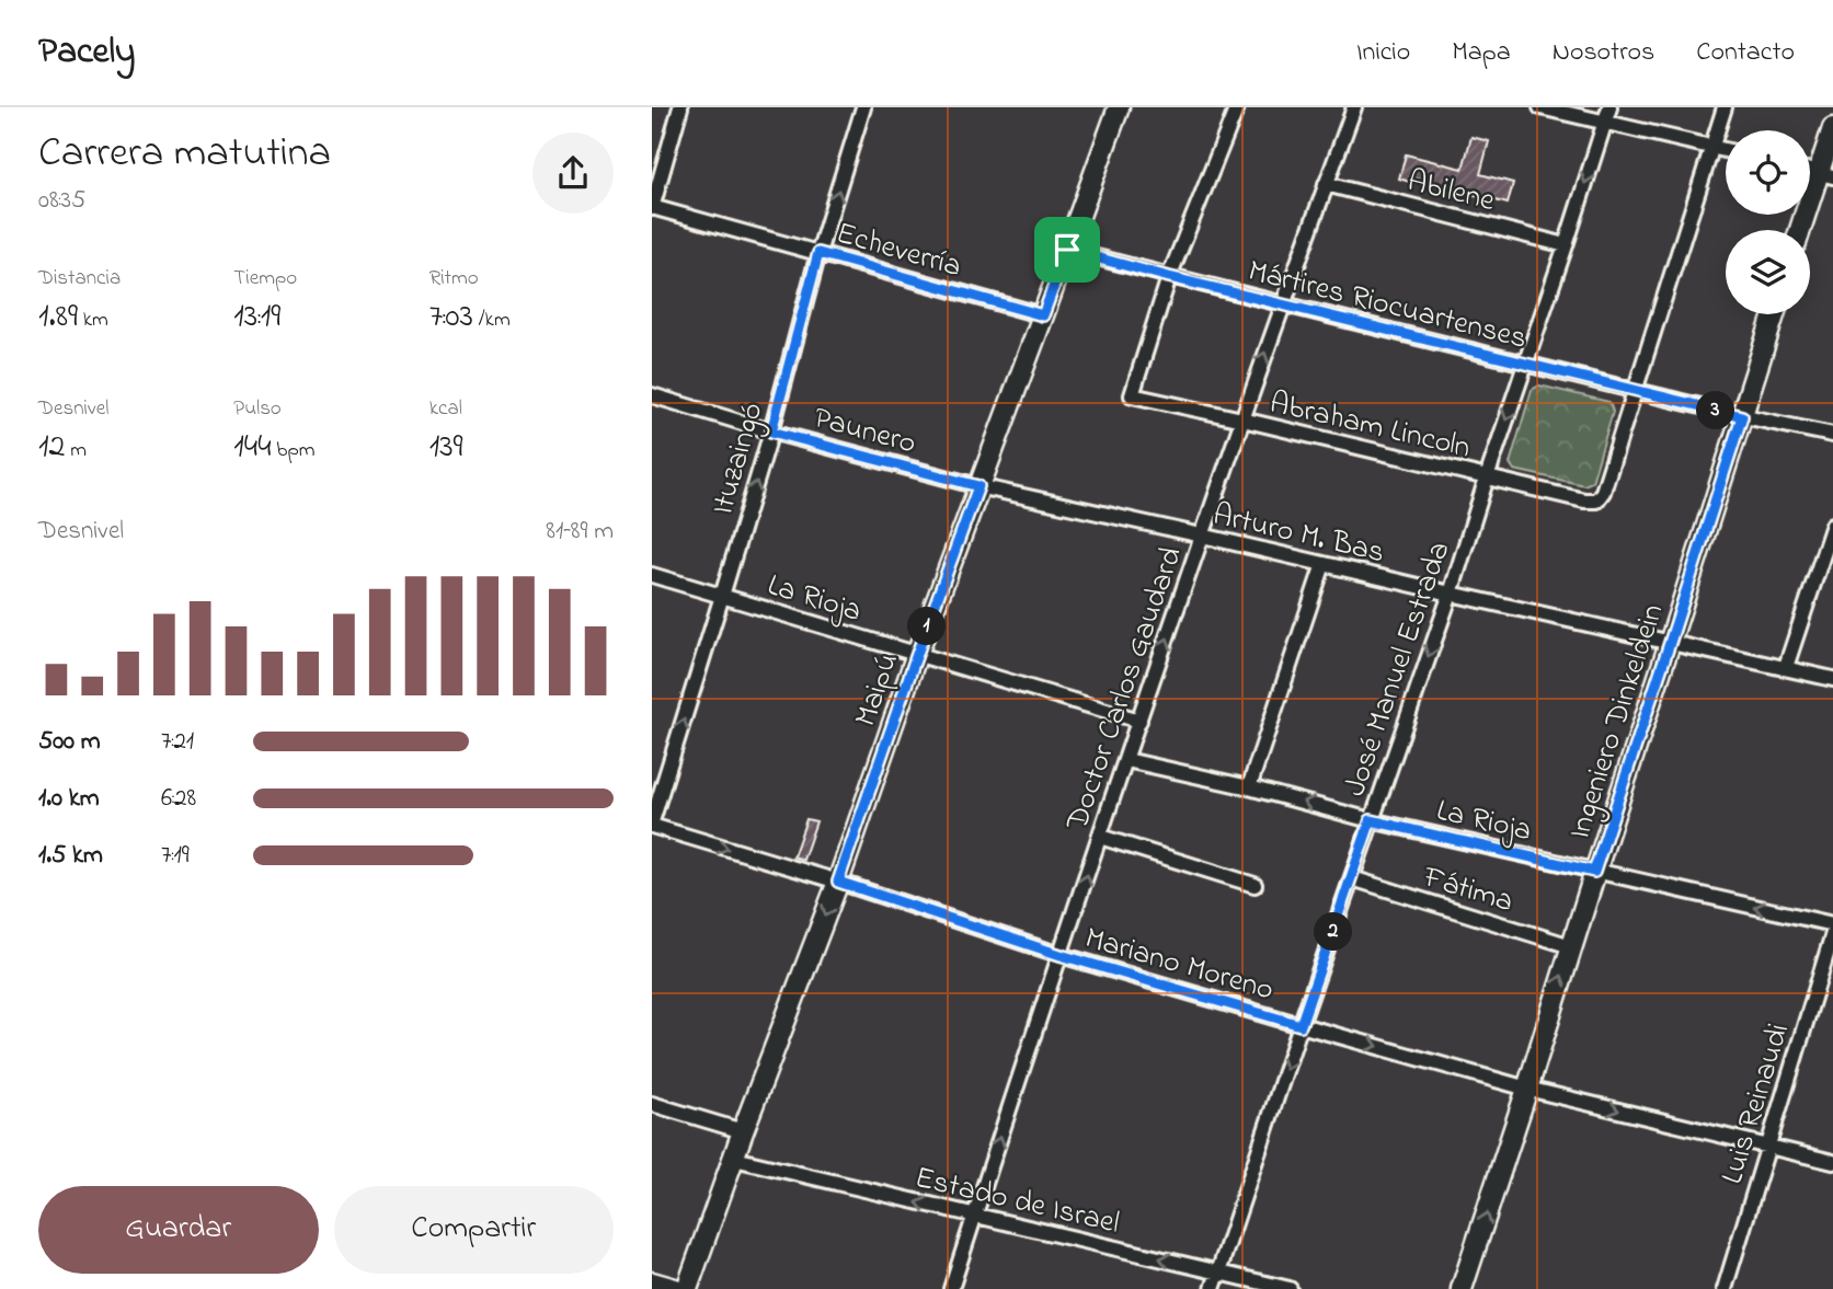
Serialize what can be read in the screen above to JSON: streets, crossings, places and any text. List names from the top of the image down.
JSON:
{
  "streets": {
    "main road": ["Maipú", "Ingeniero Dinkeldein"],
    "street": [
      "Abilene",
      "Echeverría",
      "Mártires Riocuartenses",
      "Abraham Lincoln",
      "Paunero",
      "Ituzaingó",
      "Arturo M. Bas",
      "La Rioja",
      "José Manuel Estrada",
      "Doctor Carlos Gaudard",
      "Fátima",
      "Mariano Moreno",
      "Luis Reinaudi",
      "Estado de Israel"
    ]
  },
  "crossings": [
    ["Abilene", "José Manuel Estrada"],
    ["Abilene", "Doctor Carlos Gaudard"],
    ["Echeverría", "Ituzaingó"],
    ["Echeverría", "Maipú"],
    ["Mártires Riocuartenses", "Abraham Lincoln"],
    ["Mártires Riocuartenses", "José Manuel Estrada"],
    ["Mártires Riocuartenses", "Doctor Carlos Gaudard"],
    ["Mártires Riocuartenses", "Maipú"],
    ["Mártires Riocuartenses", "Ingeniero Dinkeldein"],
    ["Abraham Lincoln", "José Manuel Estrada"],
    ["Abraham Lincoln", "Doctor Carlos Gaudard"],
    ["Paunero", "Ituzaingó"],
    ["Paunero", "Arturo M. Bas"],
    ["Paunero", "Maipú"],
    ["Ituzaingó", "La Rioja"],
    ["Ituzaingó", "Mariano Moreno"],
    ["Arturo M. Bas", "José Manuel Estrada"],
    ["Arturo M. Bas", "Doctor Carlos Gaudard"],
    ["Arturo M. Bas", "Maipú"],
    ["Arturo M. Bas", "Ingeniero Dinkeldein"],
    ["La Rioja", "José Manuel Estrada"],
    ["La Rioja", "Doctor Carlos Gaudard"],
    ["La Rioja", "Maipú"],
    ["La Rioja", "Ingeniero Dinkeldein"],
    ["José Manuel Estrada", "Fátima"],
    ["José Manuel Estrada", "Mariano Moreno"],
    ["José Manuel Estrada", "Estado de Israel"],
    ["Doctor Carlos Gaudard", "Mariano Moreno"],
    ["Doctor Carlos Gaudard", "Estado de Israel"],
    ["Maipú", "Mariano Moreno"],
    ["Maipú", "Estado de Israel"],
    ["Ingeniero Dinkeldein", "Fátima"],
    ["Ingeniero Dinkeldein", "Mariano Moreno"],
    ["Mariano Moreno", "Luis Reinaudi"]
  ],
  "one_way": [
    "Ituzaingó",
    "José Manuel Estrada",
    "Doctor Carlos Gaudard",
    "Ingeniero Dinkeldein",
    "Mariano Moreno",
    "Estado de Israel"
  ],
  "page": {
    "header": "Pacely",
    "nav": [
      "Inicio",
      "Mapa",
      "Nosotros",
      "Contacto"
    ],
    "heading": ["Carrera matutina", "08:35"],
    "stats": [
      ["Distancia", "1.89 km"],
      ["Tiempo", "13:19"],
      ["Ritmo", "7:03 /km"],
      ["Desnivel", "12 m"],
      ["Pulso", "144 bpm"],
      ["kcal", "139"]
    ],
    "pins": ["3", "1", "2"],
    "chart": ["Desnivel", "81–89 m"],
    "list": [
      {
        "name": "500 m",
        "note": "7:21"
      },
      {
        "name": "1.0 km",
        "note": "6:28"
      },
      {
        "name": "1.5 km",
        "note": "7:19"
      }
    ],
    "buttons": ["Guardar", "Compartir"]
  }
}
